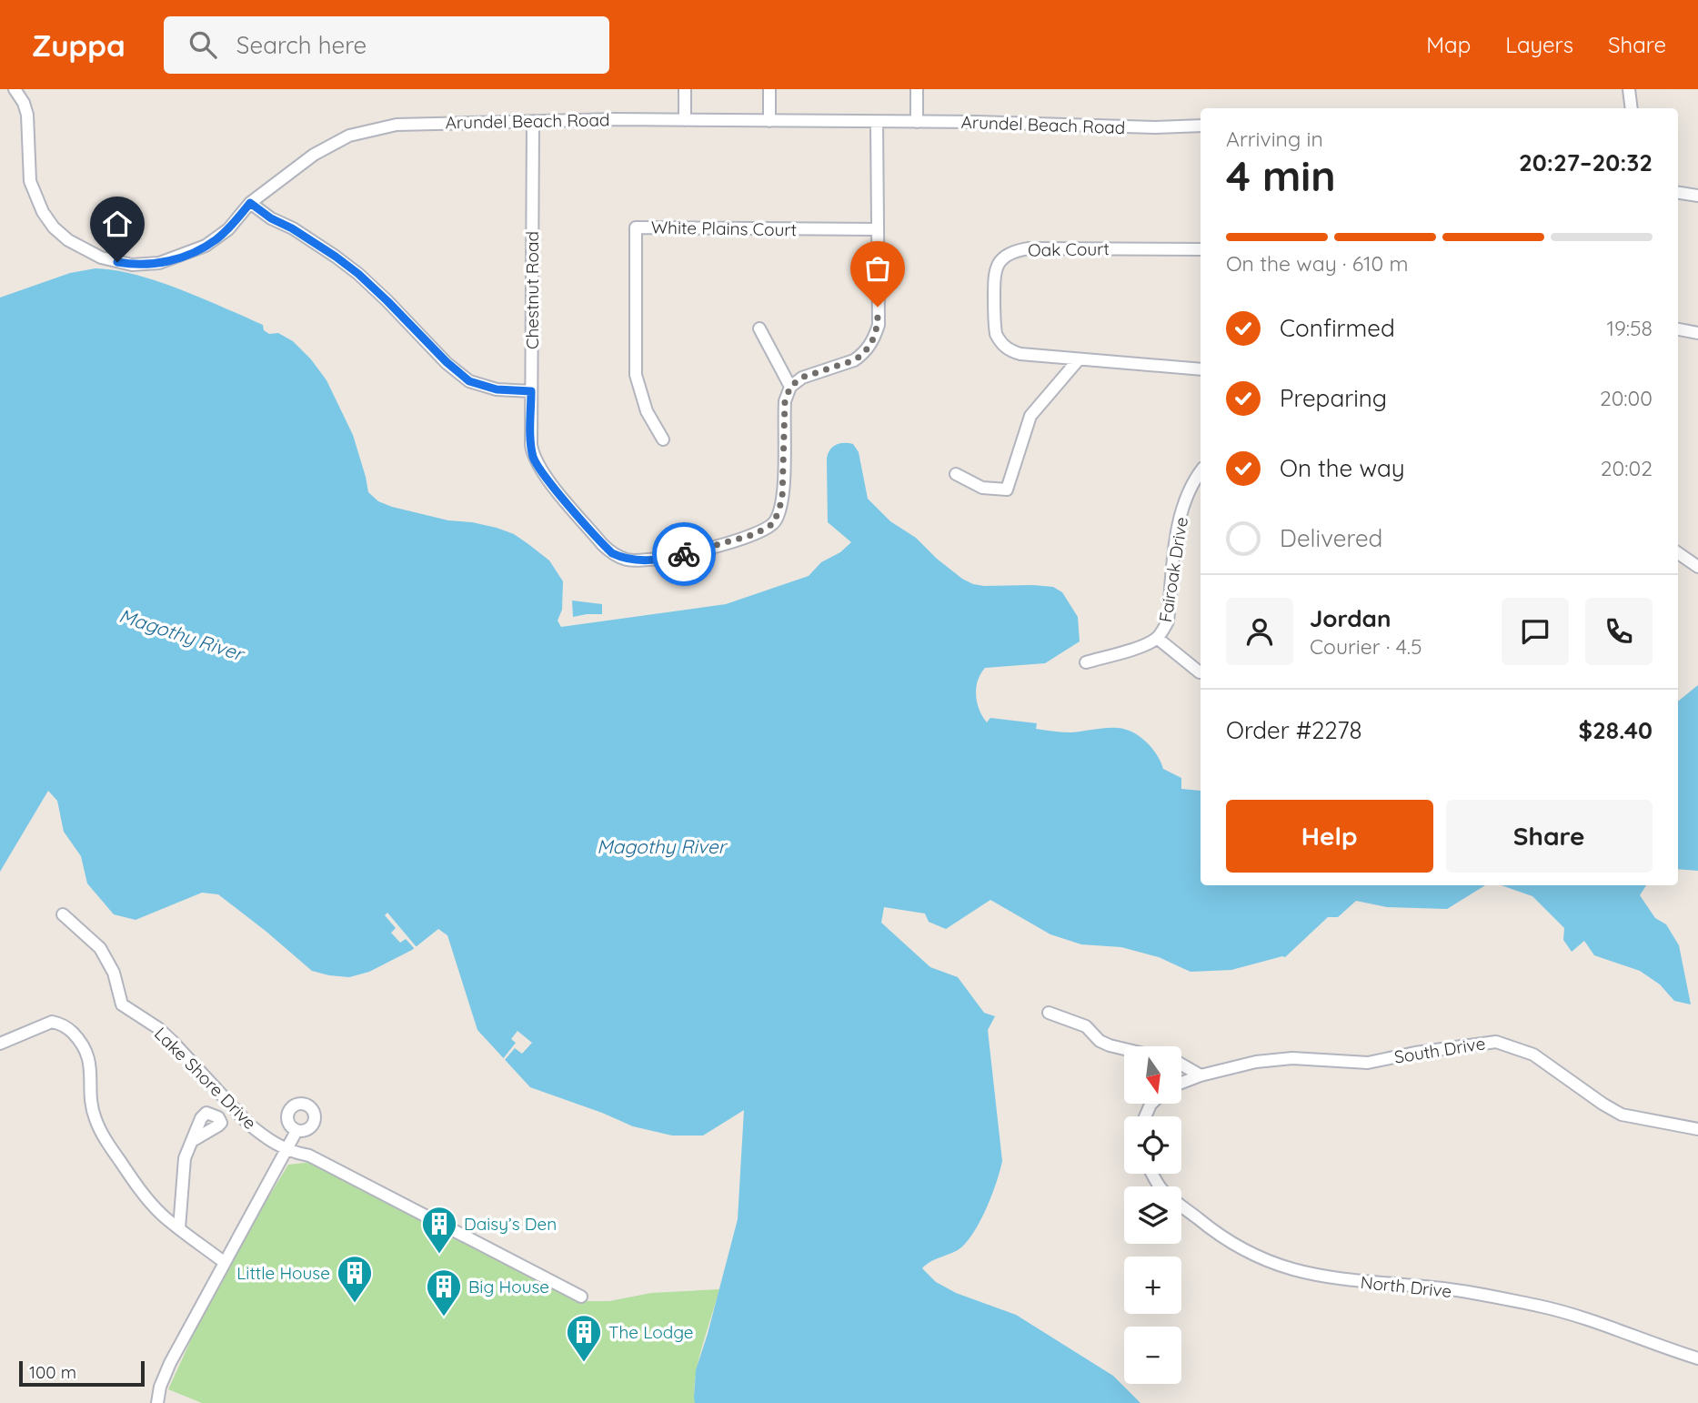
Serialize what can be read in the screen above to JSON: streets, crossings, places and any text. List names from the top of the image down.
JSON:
{
  "streets": {
    "street": [
      "Arundel Beach Road",
      "White Plains Court",
      "Oak Court",
      "Chestnut Road",
      "Fairoak Drive",
      "South Drive",
      "Lake Shore Drive",
      "North Drive"
    ]
  },
  "crossings": [
    ["Arundel Beach Road", "Chestnut Road"]
  ],
  "water": ["Magothy River"],
  "places": {
    "building": [
      "Daisy’s Den",
      "Little House",
      "Big House",
      "The Lodge"
    ]
  },
  "scale_bar": "100 m",
  "north": "bottom",
  "page": {
    "header": "Zuppa",
    "search": "Search here",
    "nav": ["Map", "Layers", "Share"],
    "heading": ["4 min", "Arriving in", "20:27–20:32"],
    "panel": [
      "Jordan",
      "Courier · 4.5",
      "Order #2278",
      "$28.40"
    ],
    "bar": "On the way · 610 m",
    "list": [
      ["Confirmed", "19:58"],
      ["Preparing", "20:00"],
      ["On the way", "20:02"],
      "Delivered"
    ],
    "buttons": ["Help", "Share"],
    "map_buttons": ["+", "−"],
    "scale": "100 m"
  }
}
